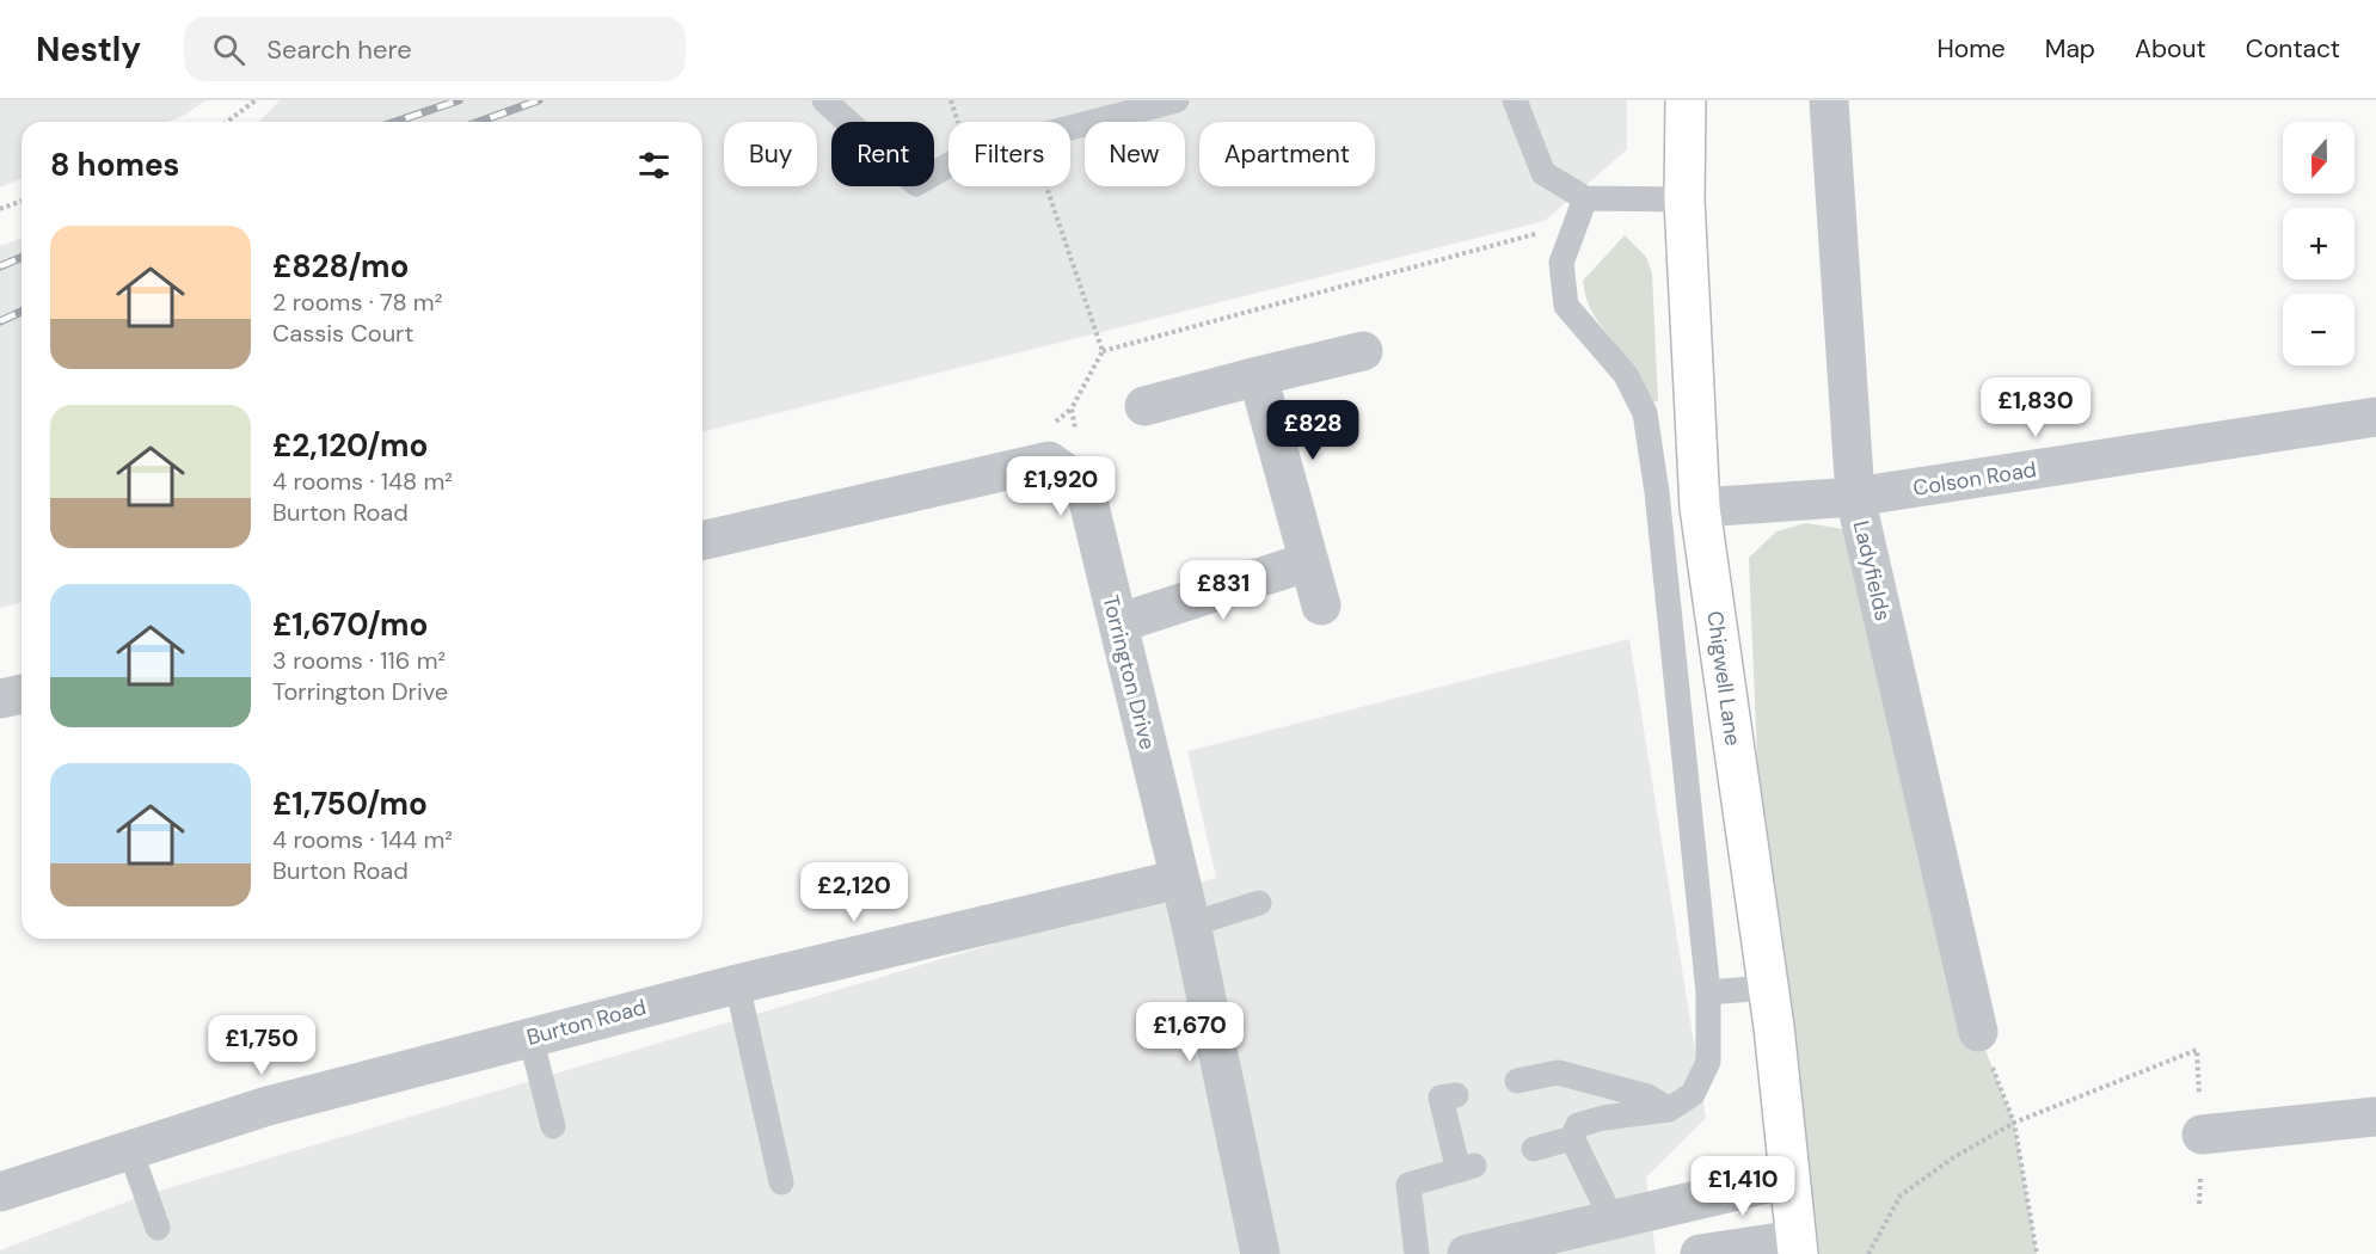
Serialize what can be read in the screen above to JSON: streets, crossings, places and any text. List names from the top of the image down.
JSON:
{
  "streets": {
    "main road": ["Chigwell Lane"],
    "street": [
      "Colson Road",
      "Ladyfields",
      "Torrington Drive",
      "Burton Road"
    ]
  },
  "crossings": [
    ["Colson Road", "Ladyfields"],
    ["Colson Road", "Chigwell Lane"],
    ["Torrington Drive", "Burton Road"]
  ],
  "north": "bottom",
  "page": {
    "header": "Nestly",
    "search": "Search here",
    "nav": [
      "Home",
      "Map",
      "About",
      "Contact"
    ],
    "map_buttons": ["+", "−"],
    "chip": [
      "Buy",
      "Rent",
      "Filters",
      "New",
      "Apartment"
    ],
    "heading": "8 homes",
    "list": [
      {
        "name": "£828/mo",
        "note": "2 rooms · 78 m² · Cassis Court"
      },
      {
        "name": "£2,120/mo",
        "note": "4 rooms · 148 m² · Burton Road"
      },
      {
        "name": "£1,670/mo",
        "note": "3 rooms · 116 m² · Torrington Drive"
      },
      {
        "name": "£1,750/mo",
        "note": "4 rooms · 144 m² · Burton Road"
      }
    ],
    "price": [
      "£1,830",
      "£828",
      "£1,920",
      "£831",
      "£2,120",
      "£1,670",
      "£1,750",
      "£1,410"
    ]
  }
}
